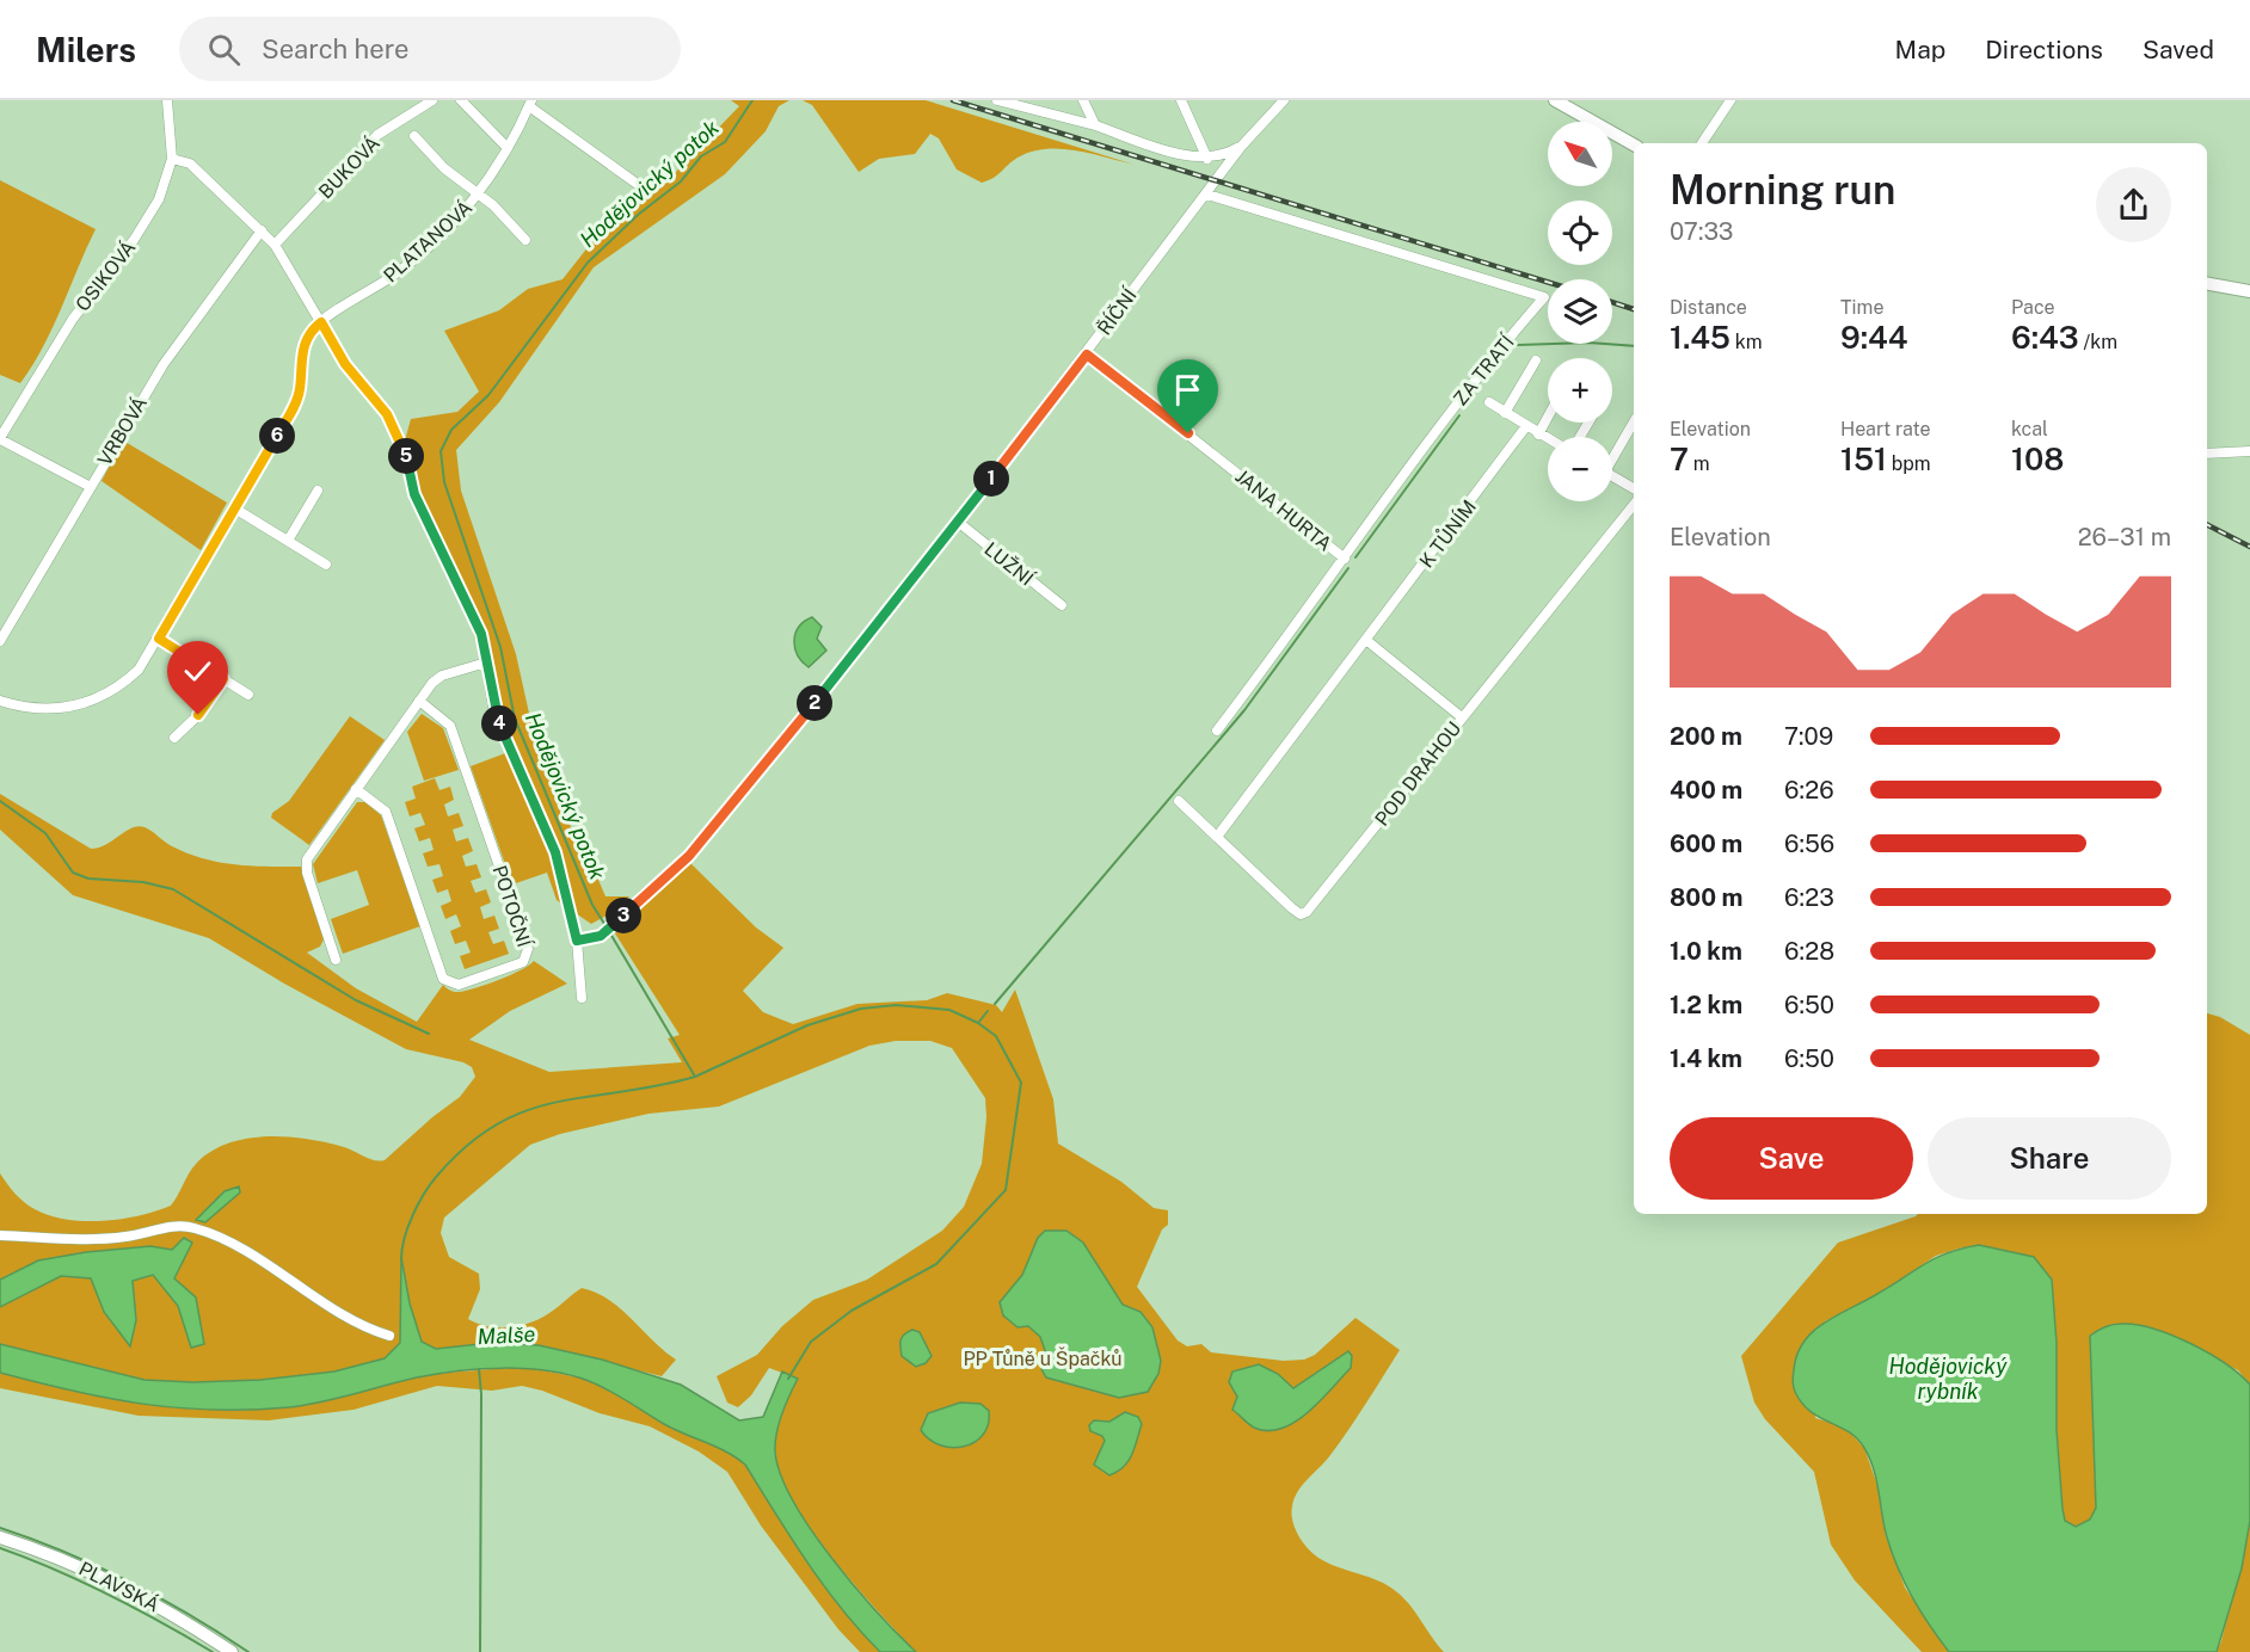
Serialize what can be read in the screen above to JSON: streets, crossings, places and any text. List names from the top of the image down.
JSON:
{
  "streets": {
    "street": [
      "BUKOVÁ",
      "PLATANOVÁ",
      "OSIKOVÁ",
      "ŘÍČNÍ",
      "ZA TRATÍ",
      "VRBOVÁ",
      "JANA HURTA",
      "K TŮNÍM",
      "LUŽNÍ",
      "POD DRAHOU",
      "POTOČNÍ",
      "PLAVSKÁ"
    ]
  },
  "crossings": [
    ["ŘÍČNÍ", "ZA TRATÍ"],
    ["ŘÍČNÍ", "JANA HURTA"],
    ["ŘÍČNÍ", "LUŽNÍ"],
    ["ZA TRATÍ", "JANA HURTA"],
    ["K TŮNÍM", "POD DRAHOU"]
  ],
  "water": ["Hodějovický potok", "Malše", "Hodějovický rybník"],
  "parks": ["PP Tůně u Špačků"],
  "north": "top left",
  "page": {
    "header": "Milers",
    "search": "Search here",
    "nav": ["Map", "Directions", "Saved"],
    "map_buttons": ["+", "−"],
    "heading": ["Morning run", "07:33"],
    "stats": [
      ["Distance", "1.45 km"],
      ["Time", "9:44"],
      ["Pace", "6:43 /km"],
      ["Elevation", "7 m"],
      ["Heart rate", "151 bpm"],
      ["kcal", "108"]
    ],
    "pins": [
      "6",
      "5",
      "1",
      "2",
      "4",
      "3"
    ],
    "chart": ["Elevation", "26–31 m"],
    "list": [
      {
        "name": "200 m",
        "note": "7:09"
      },
      {
        "name": "400 m",
        "note": "6:26"
      },
      {
        "name": "600 m",
        "note": "6:56"
      },
      {
        "name": "800 m",
        "note": "6:23"
      },
      {
        "name": "1.0 km",
        "note": "6:28"
      },
      {
        "name": "1.2 km",
        "note": "6:50"
      },
      {
        "name": "1.4 km",
        "note": "6:50"
      }
    ],
    "buttons": ["Save", "Share"]
  }
}
